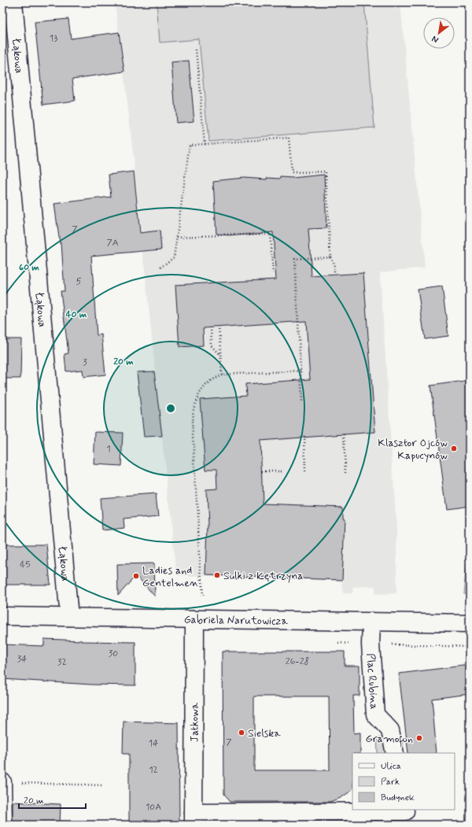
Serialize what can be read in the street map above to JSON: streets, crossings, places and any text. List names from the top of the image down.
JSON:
{
  "streets": {
    "street": [
      "Łąkowa",
      "Gabriela Narutowicza",
      "Plac Rubina",
      "Jatkowa"
    ]
  },
  "crossings": [
    ["Łąkowa", "Gabriela Narutowicza"],
    ["Gabriela Narutowicza", "Plac Rubina"],
    ["Gabriela Narutowicza", "Jatkowa"]
  ],
  "places": [
    "Klasztor Ojców Kapucynów",
    "Sulki z Kętrzyna",
    "Ladies and Gentelmen",
    "Sielska",
    "Gramofon"
  ],
  "house_numbers": [
    "13",
    "7",
    "7A",
    "5",
    "3",
    "1",
    "45",
    "30",
    "34",
    "26-28",
    "32",
    "7",
    "14",
    "12",
    "10A"
  ],
  "legend": ["Ulica", "Park", "Budynek"],
  "scale_bar": "20 m",
  "north": "bottom left",
  "rings": ["60 m", "40 m", "20 m"]
}
